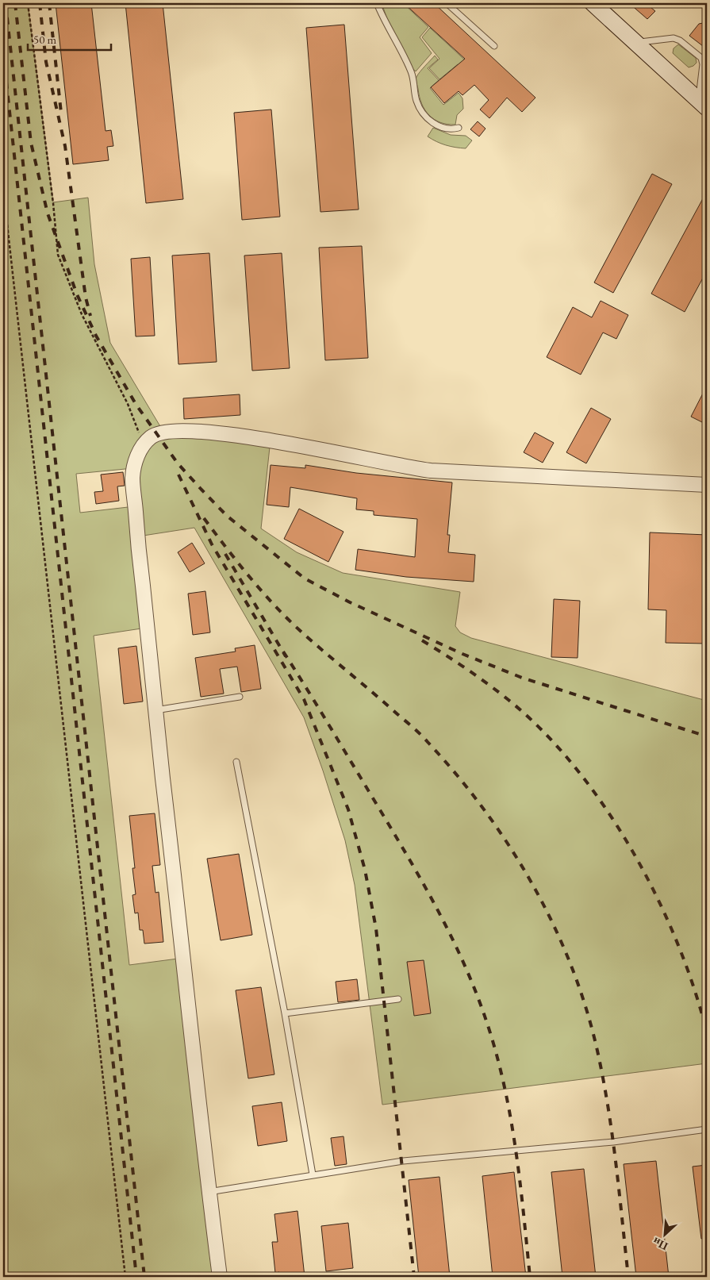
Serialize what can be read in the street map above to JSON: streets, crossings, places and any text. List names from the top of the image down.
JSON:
{
  "scale_bar": "50 m",
  "north": "bottom left"
}
